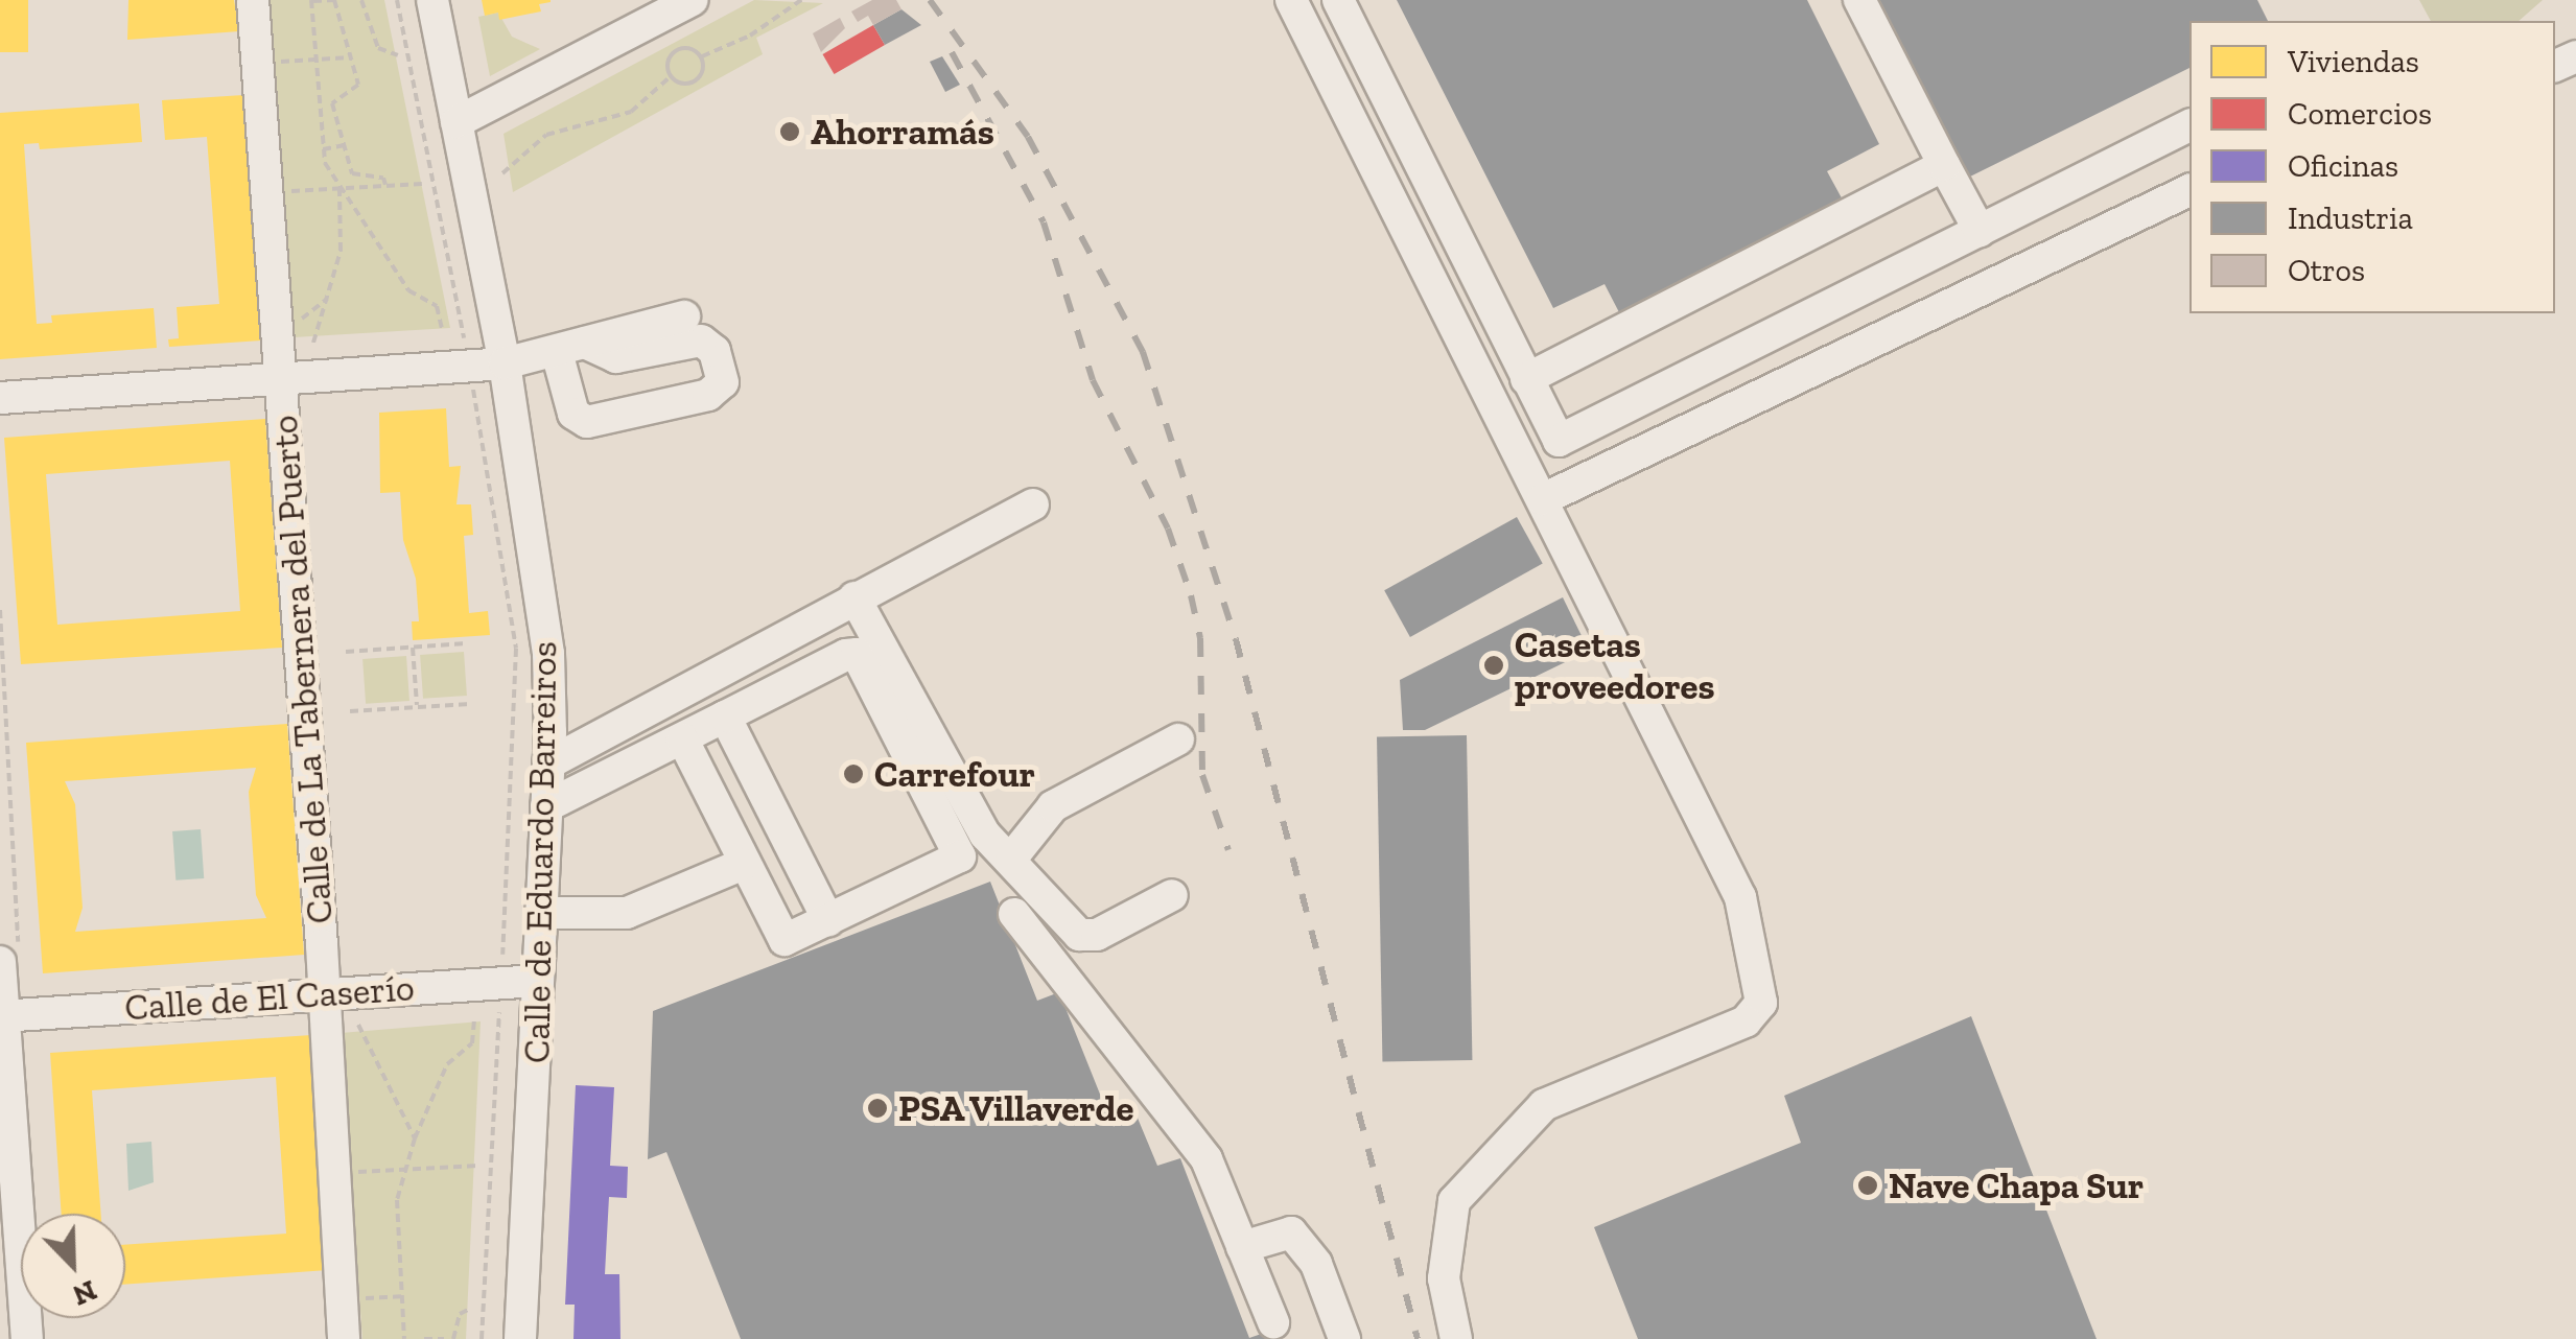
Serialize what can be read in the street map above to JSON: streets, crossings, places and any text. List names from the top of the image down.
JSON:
{
  "streets": {
    "street": ["Calle de La Tabernera del Puerto", "Calle de Eduardo Barreiros", "Calle de El Caserío"]
  },
  "crossings": [
    ["Calle de La Tabernera del Puerto", "Calle de El Caserío"],
    ["Calle de Eduardo Barreiros", "Calle de El Caserío"]
  ],
  "places": [
    "Ahorramás",
    "Casetas proveedores",
    "Carrefour",
    "PSA Villaverde",
    "Nave Chapa Sur"
  ],
  "legend": [
    "Viviendas",
    "Comercios",
    "Oficinas",
    "Industria",
    "Otros"
  ],
  "north": "bottom right"
}
